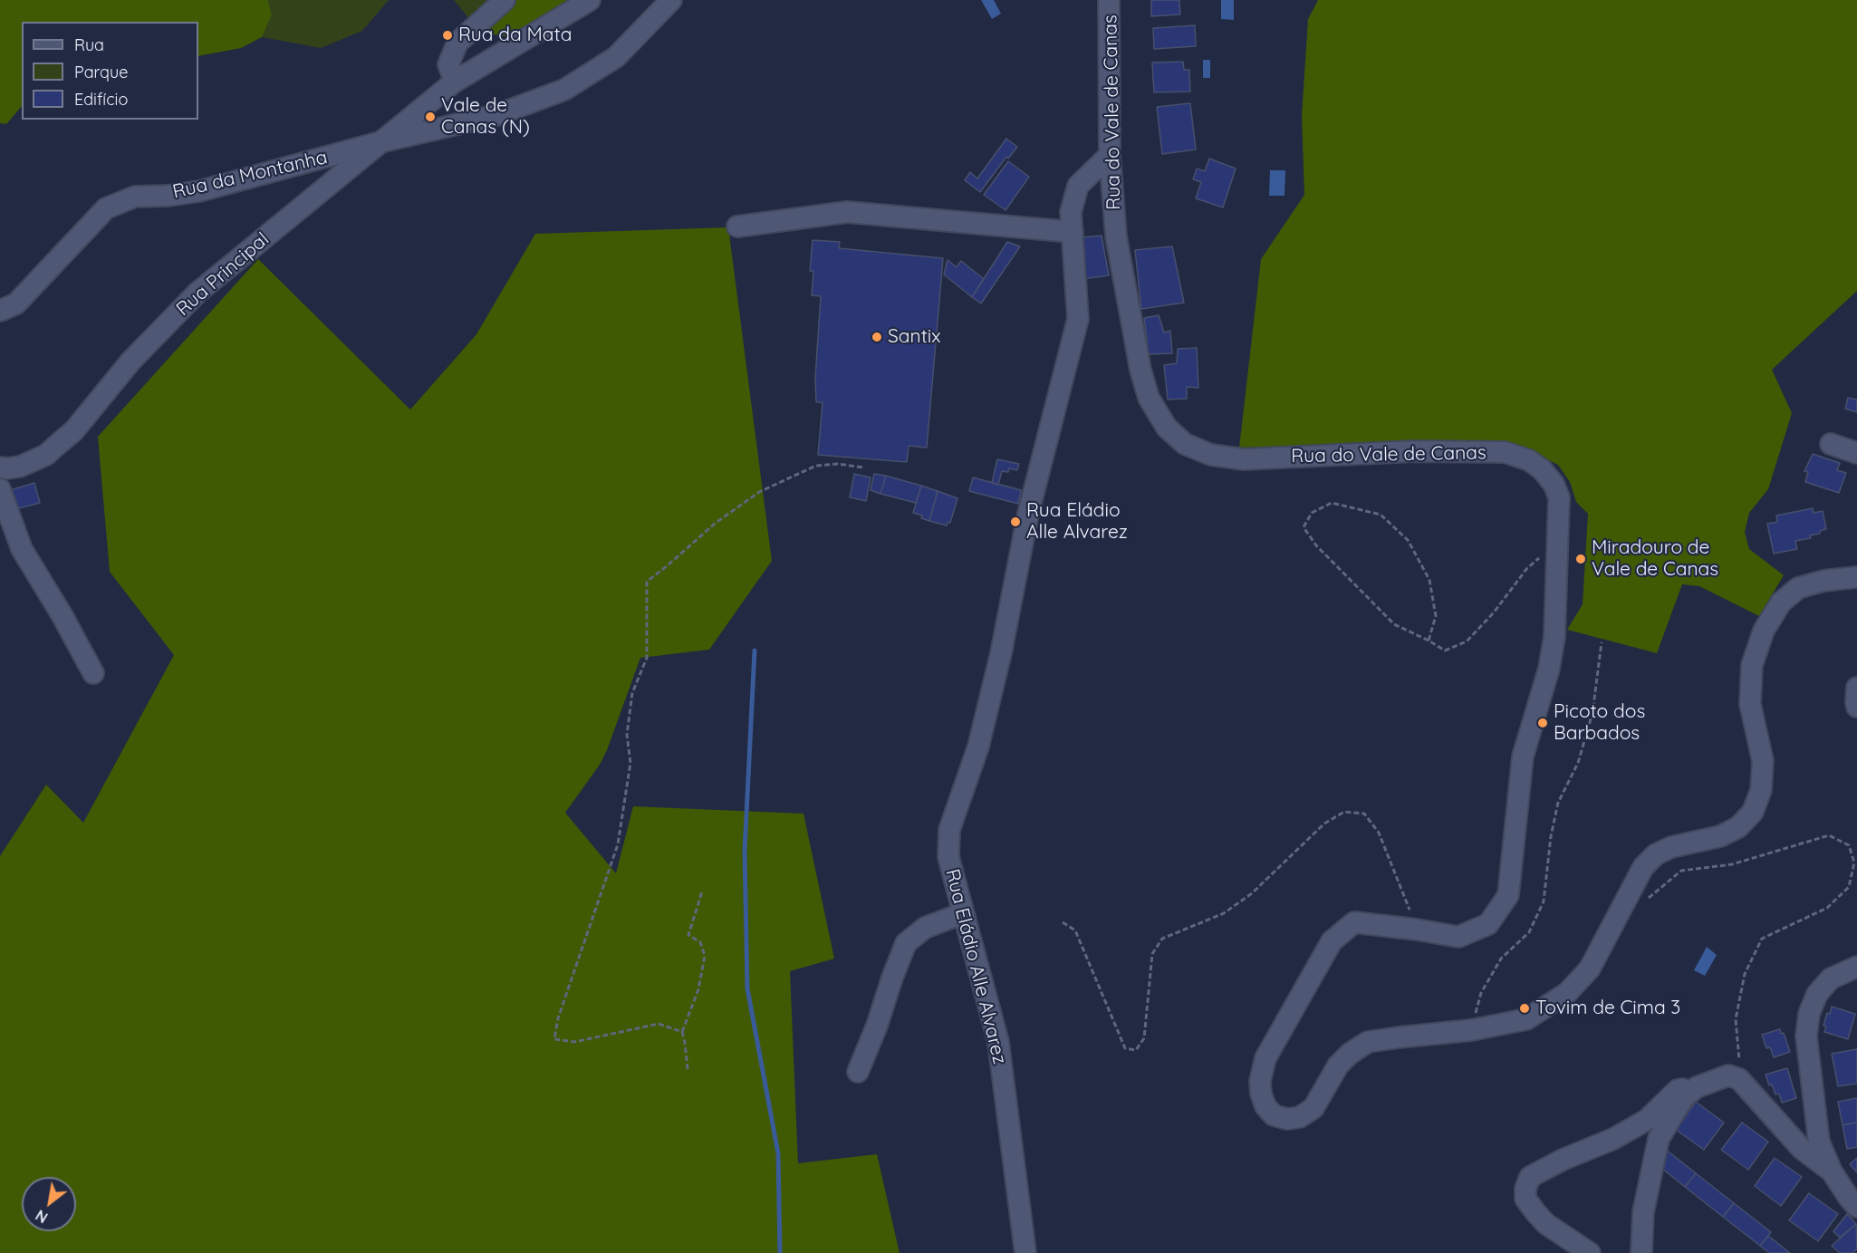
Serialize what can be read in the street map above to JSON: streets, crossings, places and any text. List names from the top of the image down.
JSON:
{
  "streets": {
    "street": [
      "Rua do Vale de Canas",
      "Rua da Montanha",
      "Rua Principal",
      "Rua Eládio Alle Alvarez"
    ]
  },
  "crossings": [
    ["Rua do Vale de Canas", "Rua Eládio Alle Alvarez"],
    ["Rua da Montanha", "Rua Principal"]
  ],
  "places": [
    "Rua da Mata",
    "Vale de Canas (N)",
    "Santix",
    "Rua Eládio Alle Alvarez",
    "Miradouro de Vale de Canas",
    "Picoto dos Barbados",
    "Tovim de Cima 3"
  ],
  "legend": ["Rua", "Parque", "Edifício"],
  "north": "bottom left"
}
